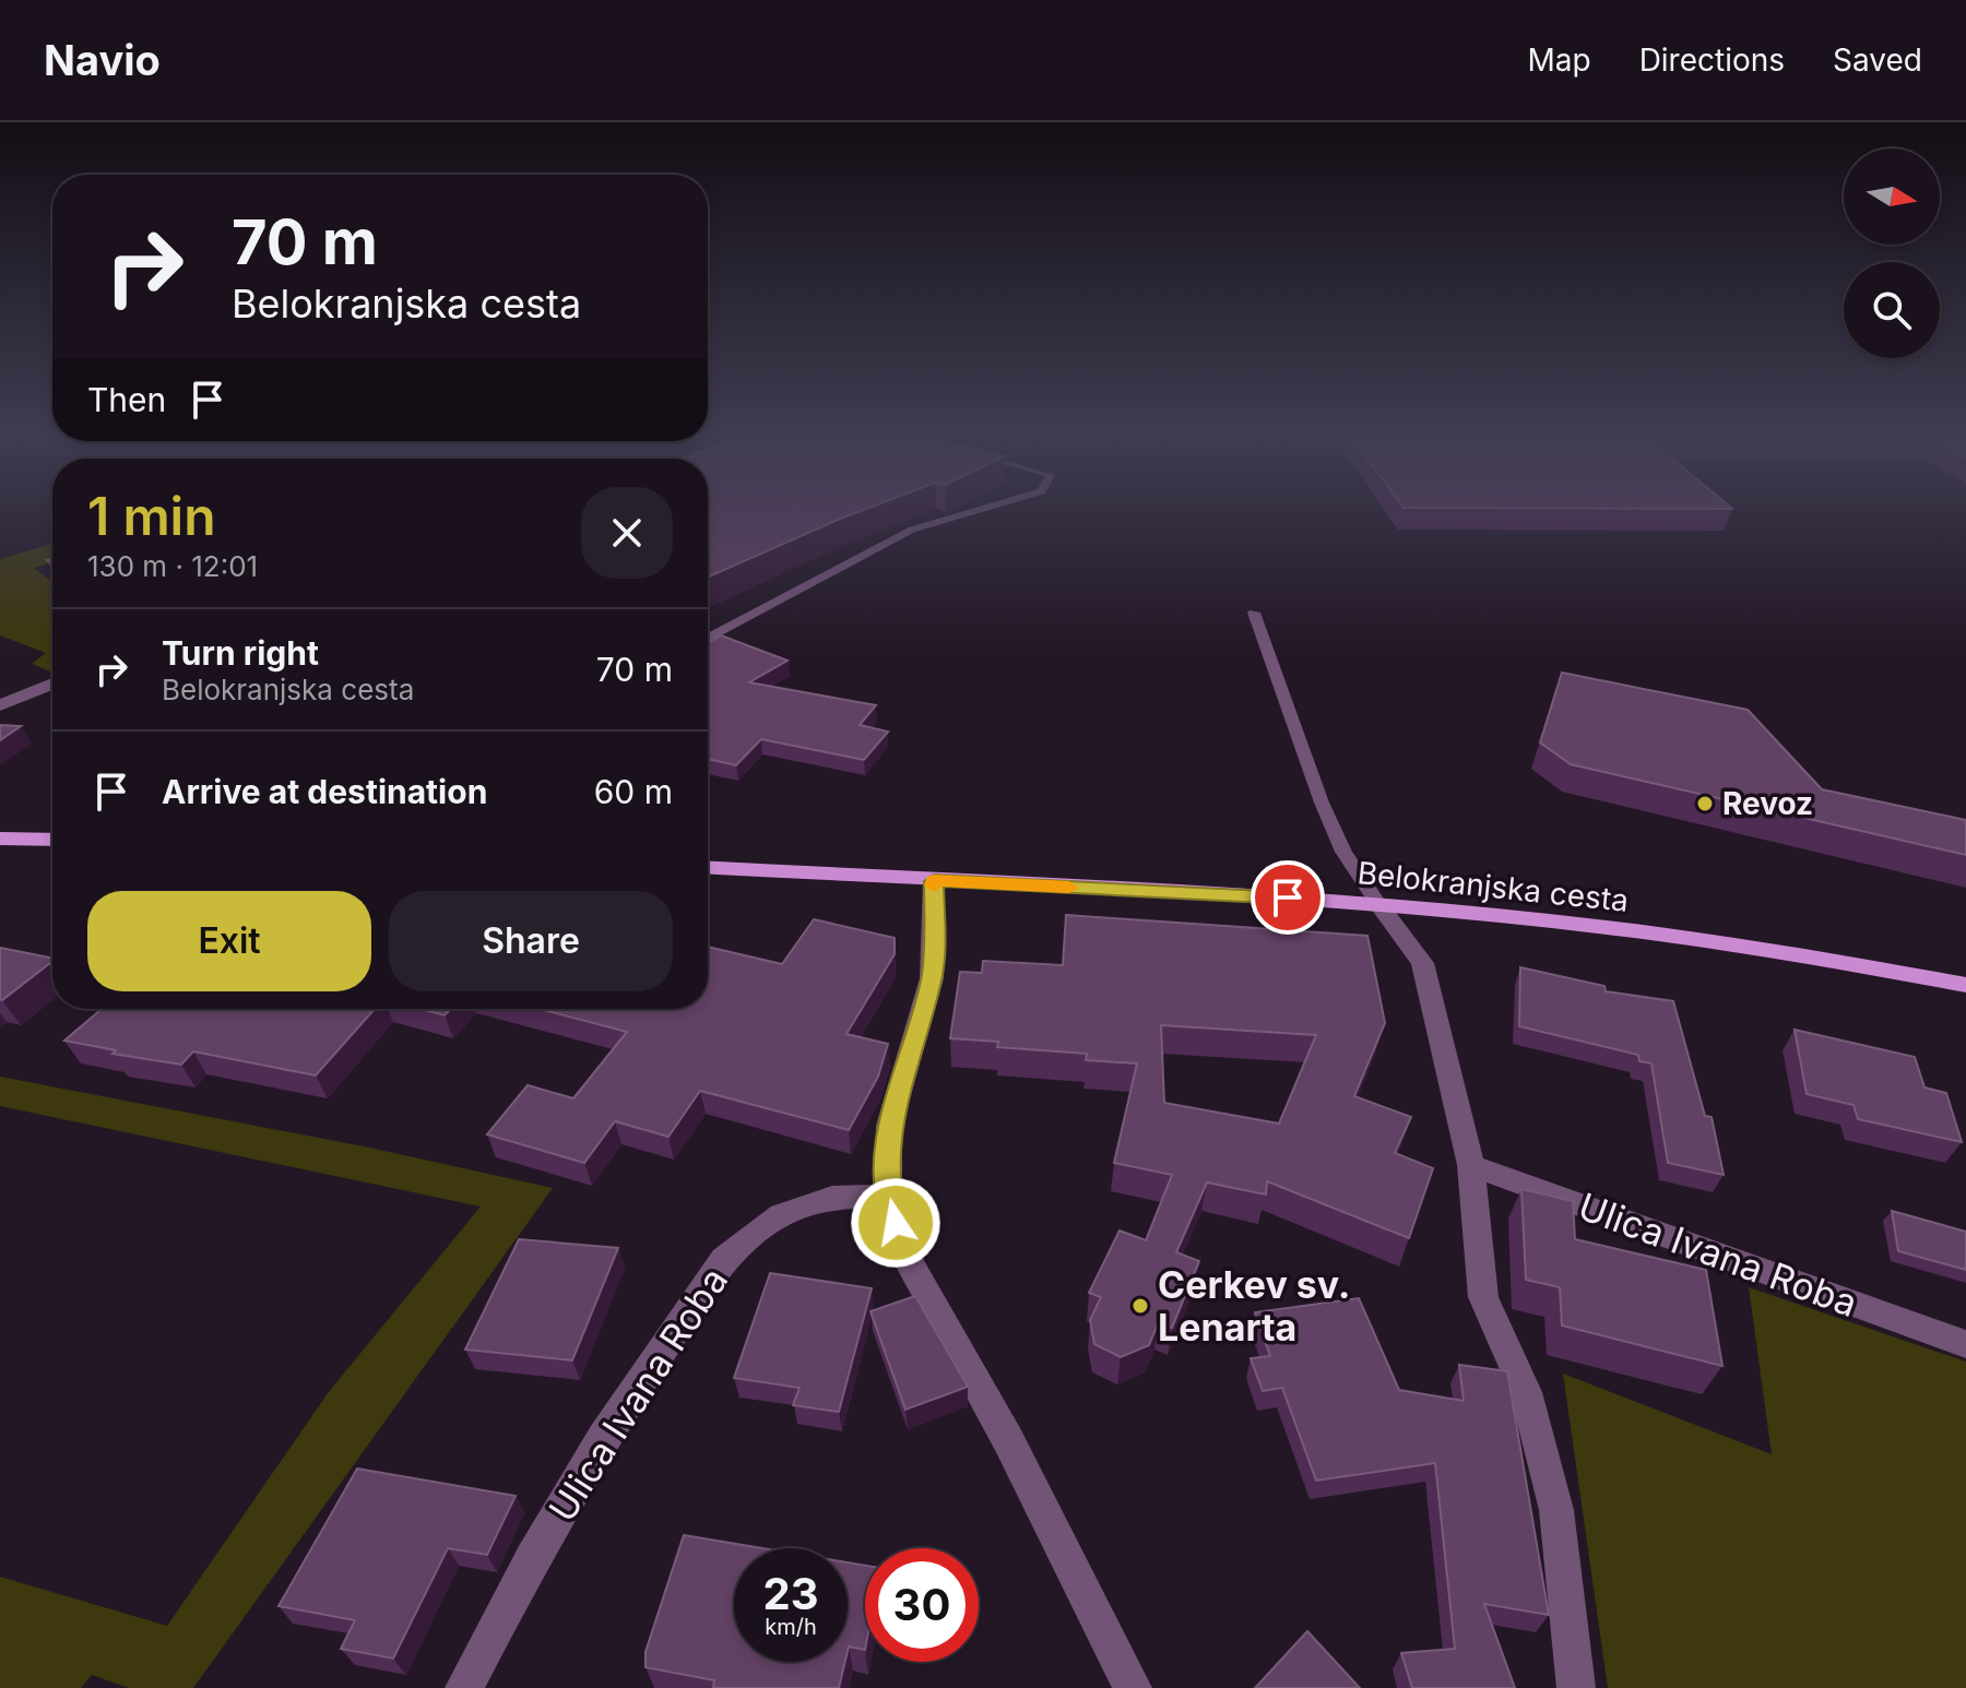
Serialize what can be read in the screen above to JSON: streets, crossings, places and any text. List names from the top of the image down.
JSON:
{
  "streets": {
    "main road": ["Belokranjska cesta"],
    "street": ["Ulica Ivana Roba"]
  },
  "places": ["Revoz", "Cerkev sv. Lenarta"],
  "north": "right",
  "page": {
    "header": "Navio",
    "nav": ["Map", "Directions", "Saved"],
    "turn": ["70 m", "Belokranjska cesta"],
    "then": "Then",
    "heading": ["1 min", "130 m · 12:01"],
    "list": [
      {
        "name": "Turn right",
        "note": "Belokranjska cesta",
        "value": "70 m"
      },
      {
        "name": "Arrive at destination",
        "value": "60 m"
      }
    ],
    "buttons": ["Exit", "Share"],
    "speed": "23 km/h",
    "limit": "30"
  }
}
